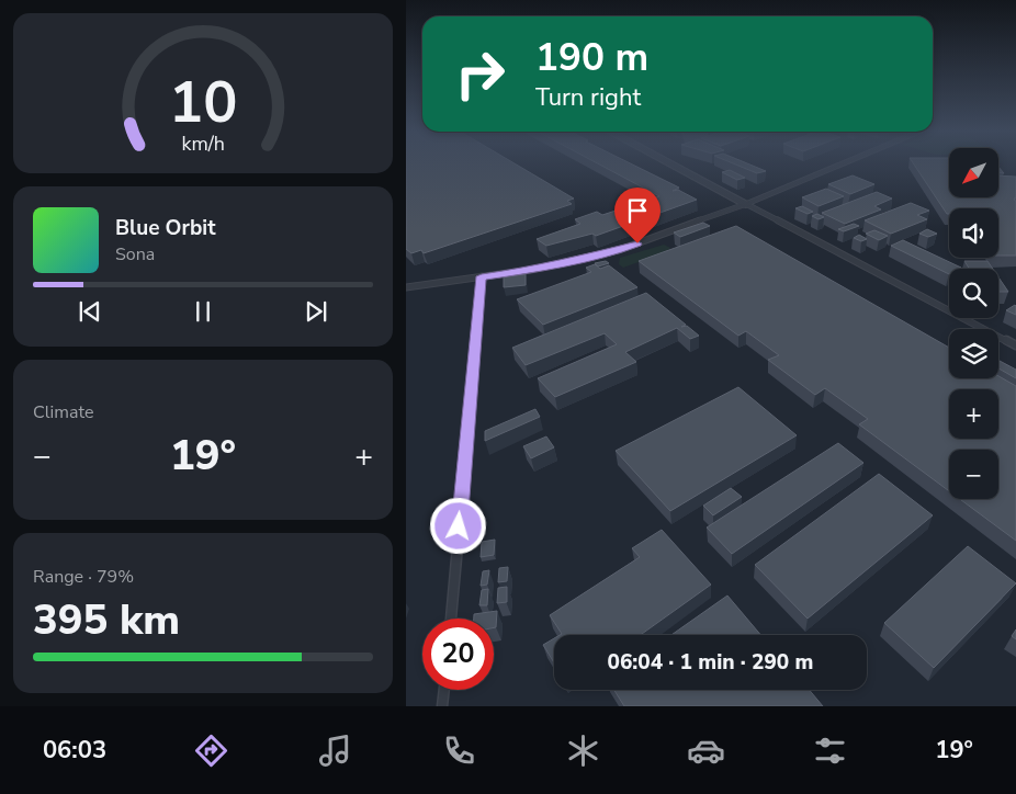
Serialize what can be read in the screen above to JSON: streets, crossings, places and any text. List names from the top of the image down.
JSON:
{
  "north": "bottom left",
  "page": {
    "turn": ["190 m", "Turn right"],
    "map_buttons": ["+", "−"],
    "song": ["Blue Orbit", "Sona"],
    "tile": [
      "Climate",
      ["Range · 79%", "395 km"]
    ],
    "heat": ["−", "19°", "+"],
    "limit": "20",
    "trip": "06:04 · 1 min · 290 m",
    "tabs": ["06:03", "19°"],
    "gauge": ["10", "km/h"]
  }
}
